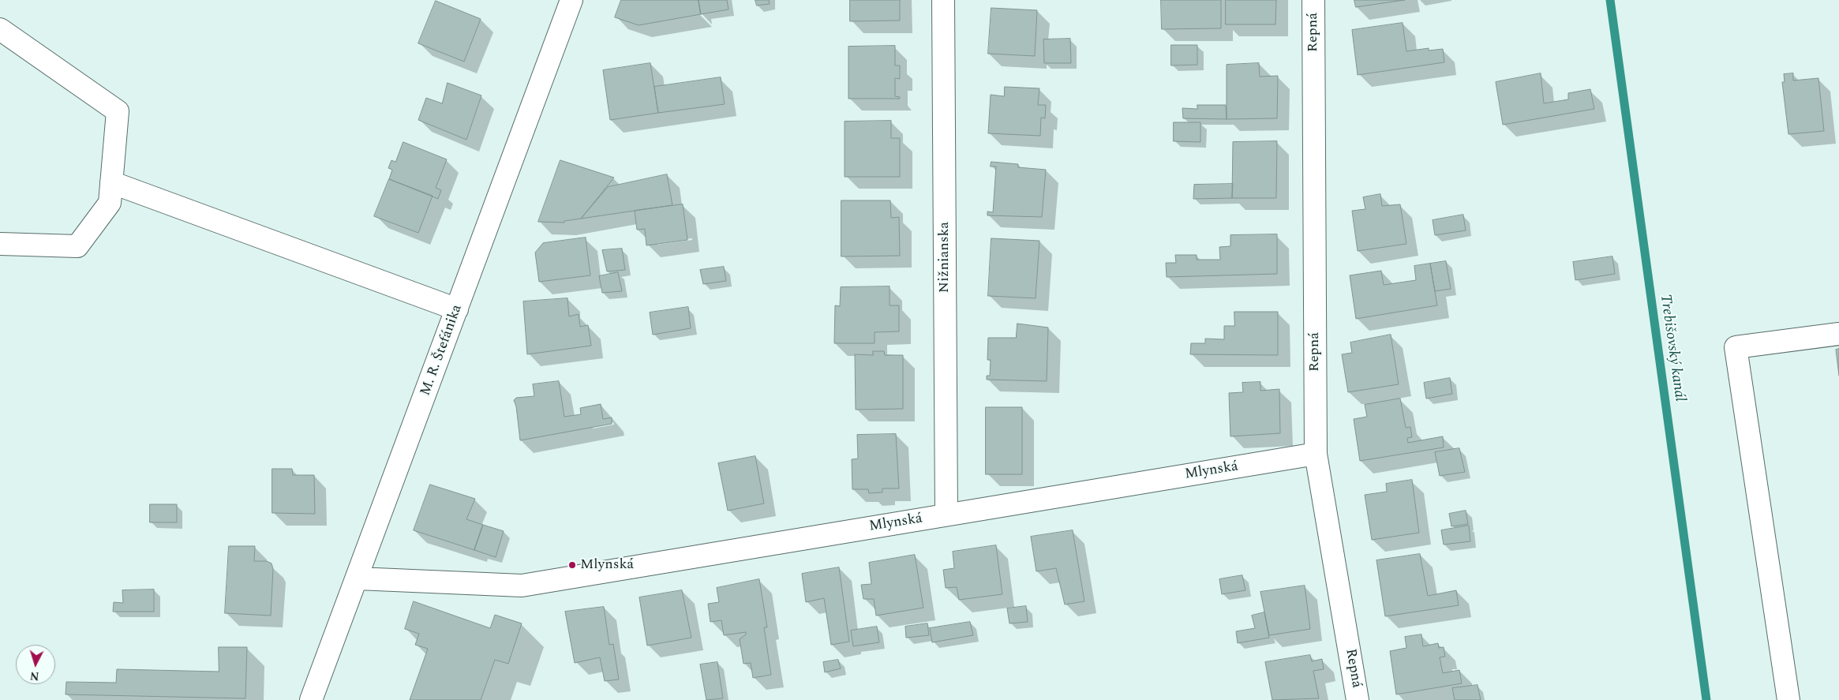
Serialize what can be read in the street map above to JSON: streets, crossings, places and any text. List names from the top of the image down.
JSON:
{
  "streets": {
    "street": [
      "Repná",
      "Nižnianska",
      "M. R. Štefánika",
      "Mlynská"
    ]
  },
  "crossings": [
    ["Repná", "Mlynská"],
    ["Nižnianska", "Mlynská"],
    ["M. R. Štefánika", "Mlynská"]
  ],
  "water": ["Trebišovský kanál"],
  "places": ["Mlynská"],
  "north": "bottom"
}
